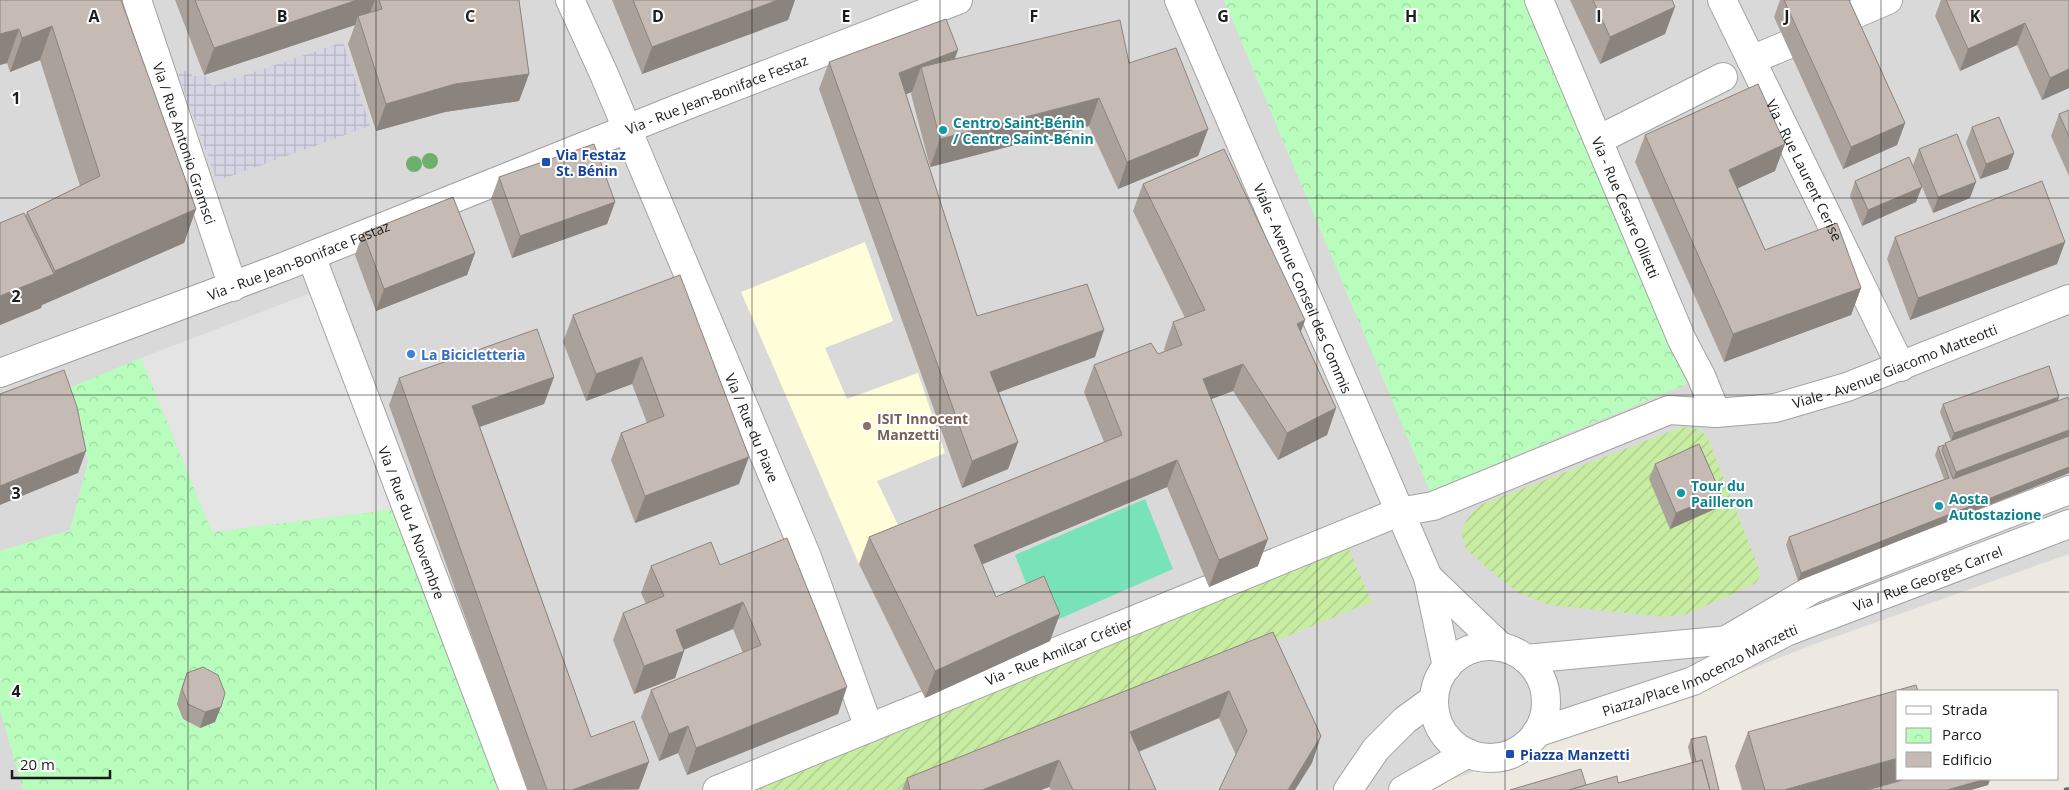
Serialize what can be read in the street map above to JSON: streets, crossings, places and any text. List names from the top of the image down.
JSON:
{
  "streets": {
    "street": [
      "Via - Rue Jean-Boniface Festaz",
      "Via / Rue Antonio Gramsci",
      "Via - Rue Laurent Cerise",
      "Via - Rue Cesare Ollietti",
      "Viale - Avenue Conseil des Commis",
      "Viale - Avenue Giacomo Matteotti",
      "Via / Rue du Piave",
      "Via / Rue du 4 Novembre",
      "Via / Rue Georges Carrel",
      "Via - Rue Amilcar Crétier",
      "Piazza/Place Innocenzo Manzetti"
    ]
  },
  "crossings": [
    ["Via - Rue Jean-Boniface Festaz", "Via / Rue Antonio Gramsci"],
    ["Via - Rue Jean-Boniface Festaz", "Via / Rue du Piave"],
    ["Via - Rue Jean-Boniface Festaz", "Via / Rue du 4 Novembre"],
    ["Via - Rue Laurent Cerise", "Viale - Avenue Giacomo Matteotti"],
    ["Via - Rue Cesare Ollietti", "Viale - Avenue Giacomo Matteotti"],
    ["Viale - Avenue Conseil des Commis", "Viale - Avenue Giacomo Matteotti"],
    ["Viale - Avenue Conseil des Commis", "Via - Rue Amilcar Crétier"],
    ["Viale - Avenue Conseil des Commis", "Piazza/Place Innocenzo Manzetti"],
    ["Viale - Avenue Giacomo Matteotti", "Via - Rue Amilcar Crétier"],
    ["Via / Rue du Piave", "Via - Rue Amilcar Crétier"],
    ["Via / Rue Georges Carrel", "Piazza/Place Innocenzo Manzetti"]
  ],
  "places": {
    "other": [
      "Centro Saint-Bénin / Centre Saint-Bénin",
      "La Bicicletteria",
      "ISIT Innocent Manzetti",
      "Tour du Pailleron",
      "Aosta Autostazione"
    ],
    "transit": ["Via Festaz St. Bénin", "Piazza Manzetti"]
  },
  "legend": ["Strada", "Parco", "Edificio"],
  "scale_bar": "20 m",
  "grid": {
    "columns": [
      "A",
      "B",
      "C",
      "D",
      "E",
      "F",
      "G",
      "H",
      "I",
      "J",
      "K"
    ],
    "rows": [
      "1",
      "2",
      "3",
      "4"
    ]
  }
}
